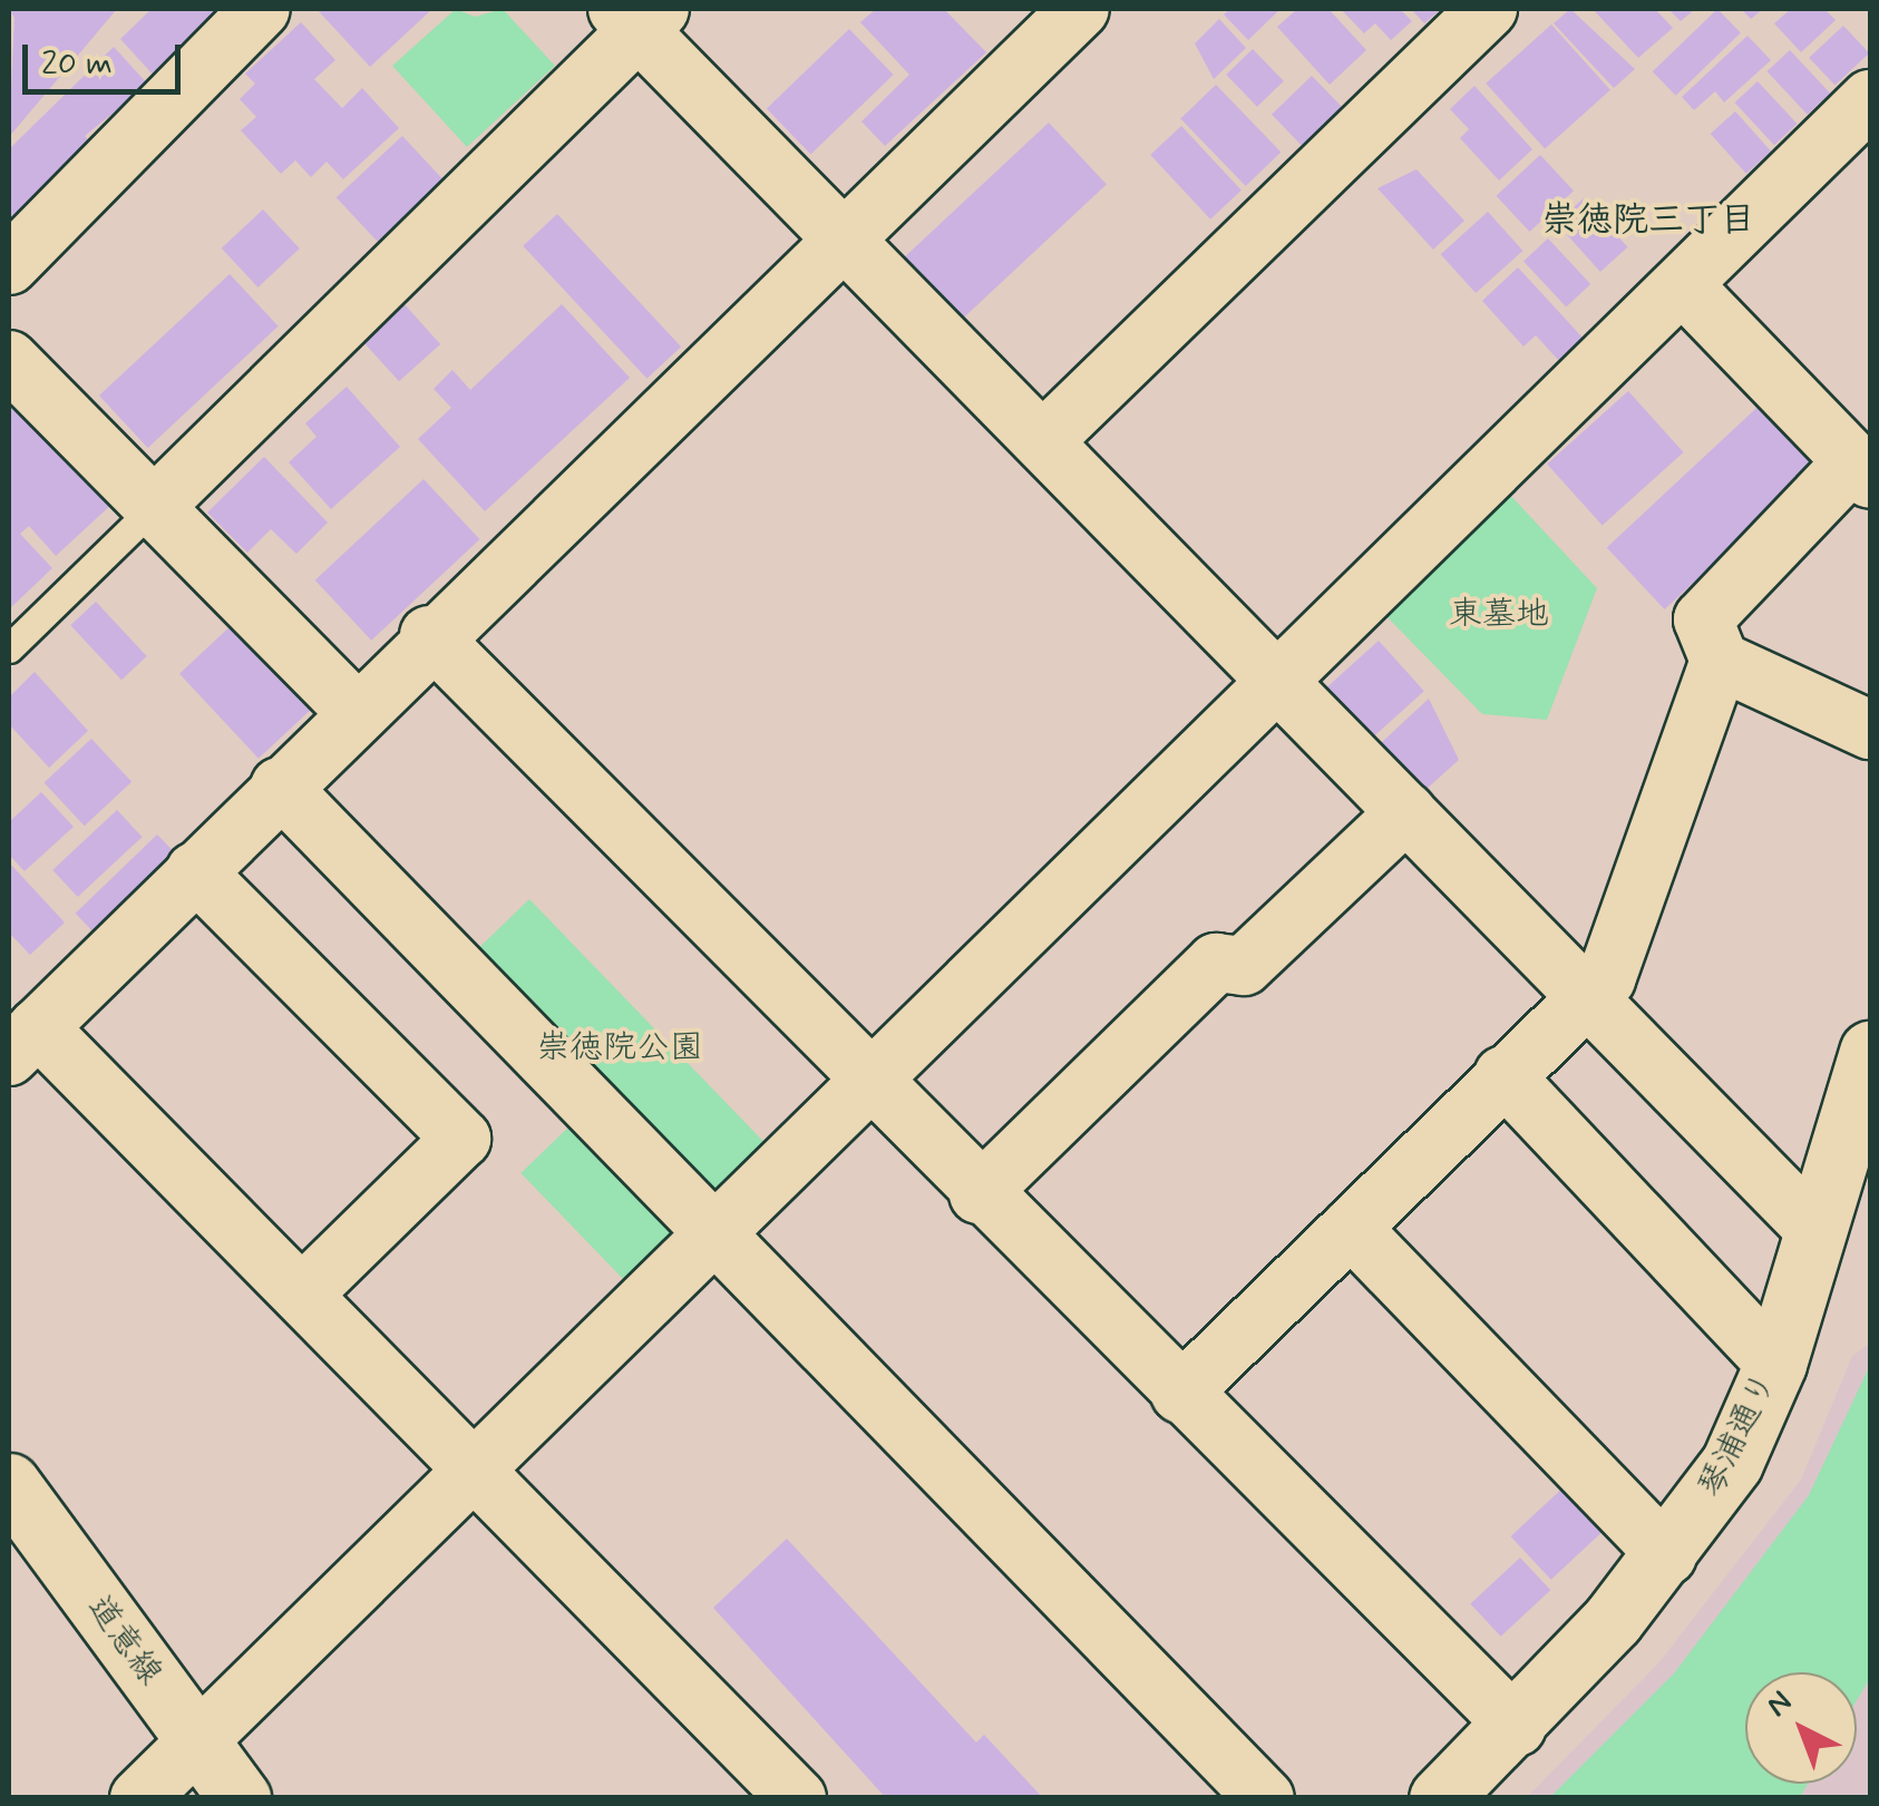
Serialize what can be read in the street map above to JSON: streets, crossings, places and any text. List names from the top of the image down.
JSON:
{
  "streets": {
    "street": ["琴浦通り", "道意線"]
  },
  "districts": ["崇徳院三丁目"],
  "parks": ["東墓地", "崇徳院公園"],
  "scale_bar": "20 m",
  "north": "top left"
}
